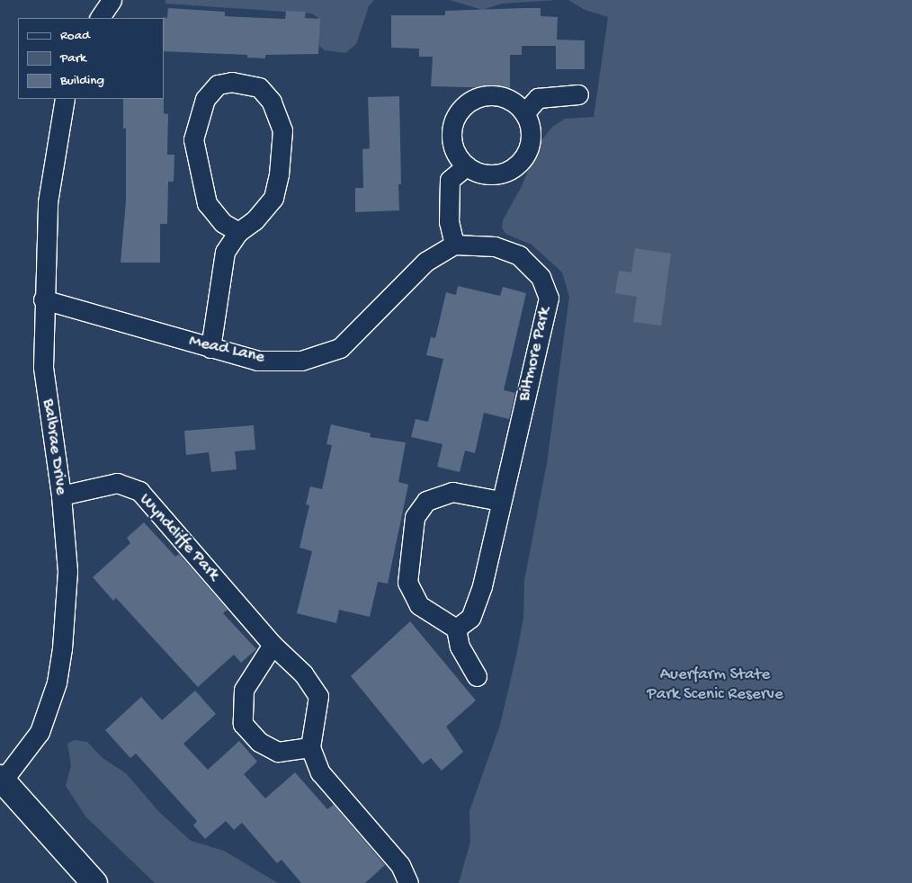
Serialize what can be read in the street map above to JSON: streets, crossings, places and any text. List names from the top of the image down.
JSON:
{
  "streets": {
    "street": [
      "Mead Lane",
      "Biltmore Park",
      "Balbrae Drive",
      "Wyndcliffe Park"
    ]
  },
  "crossings": [
    ["Mead Lane", "Biltmore Park"],
    ["Mead Lane", "Balbrae Drive"],
    ["Balbrae Drive", "Wyndcliffe Park"]
  ],
  "parks": ["Auerfarm State Park Scenic Reserve"],
  "legend": ["Road", "Park", "Building"]
}
